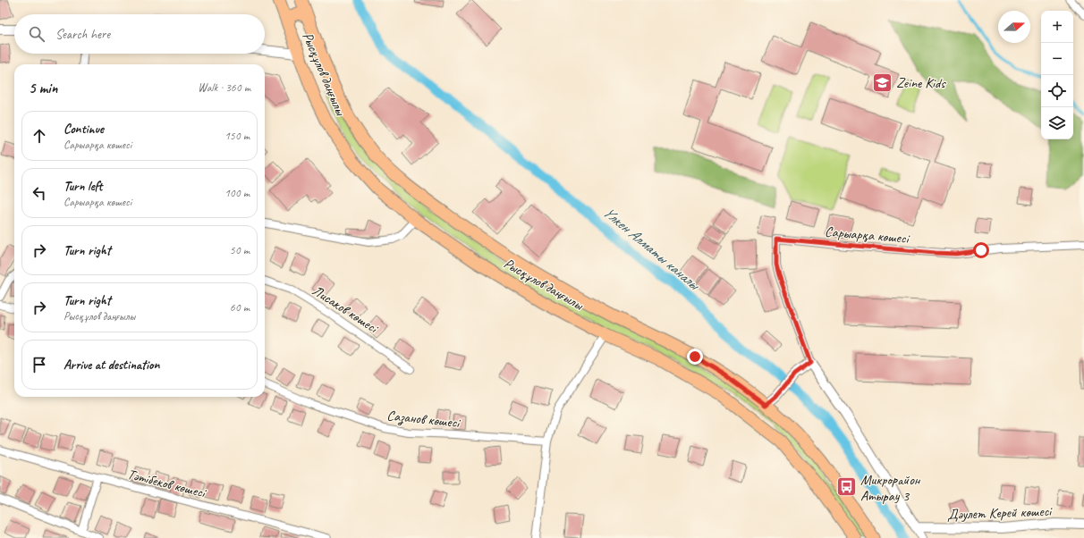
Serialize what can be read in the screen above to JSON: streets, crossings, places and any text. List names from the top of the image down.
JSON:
{
  "streets": {
    "main road": ["Рысқұлов даңғылы"],
    "street": [
      "Сарыарқа көшесі",
      "Лисаков көшесі",
      "Сазанов көшесі",
      "Тәтібеков көшесі",
      "Дәулет Керей көшесі"
    ]
  },
  "water": ["Үлкен Алматы каналы"],
  "places": {
    "school or university": ["Zeine Kids"],
    "bus stop": ["Микрорайон Атырау 3"]
  },
  "north": "right",
  "page": {
    "map_buttons": ["+", "−"],
    "search": "Search here",
    "heading": ["5 min", "Walk · 360 m"],
    "list": [
      ["Continue", "Сарыарқа көшесі", "150 m"],
      ["Turn left", "Сарыарқа көшесі", "100 m"],
      ["Turn right", "50 m"],
      ["Turn right", "Рысқұлов даңғылы", "60 m"],
      "Arrive at destination"
    ]
  }
}
